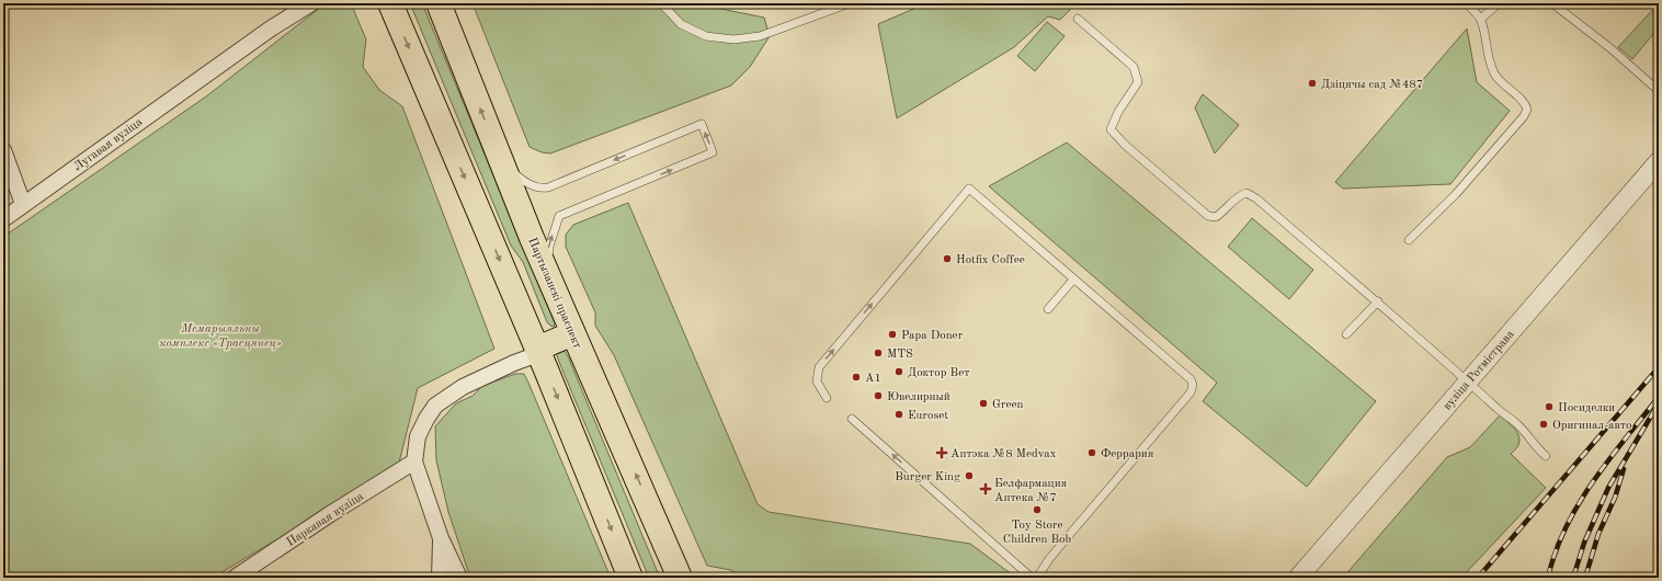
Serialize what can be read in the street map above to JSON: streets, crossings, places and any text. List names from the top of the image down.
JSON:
{
  "streets": {
    "highway": ["Партызанскі праспект"],
    "street": ["Лугавая вуліца", "вуліца Ротмістрава", "Паркавая вуліца"]
  },
  "parks": ["Мемарыяльны комплекс «Трасцянец»"],
  "places": {
    "other": [
      "Дзіцячы сад №487",
      "Hotfix Coffee",
      "Papa Doner",
      "MTS",
      "Доктор Вет",
      "A1",
      "Ювелирный",
      "Green",
      "Посиделки",
      "Euroset",
      "Оригинал-авто",
      "Феррария",
      "Burger King",
      "Toy Store Children Bob"
    ],
    "health": ["Аптэка №8 Medvax", "Белфармация Аптека №7"]
  }
}
